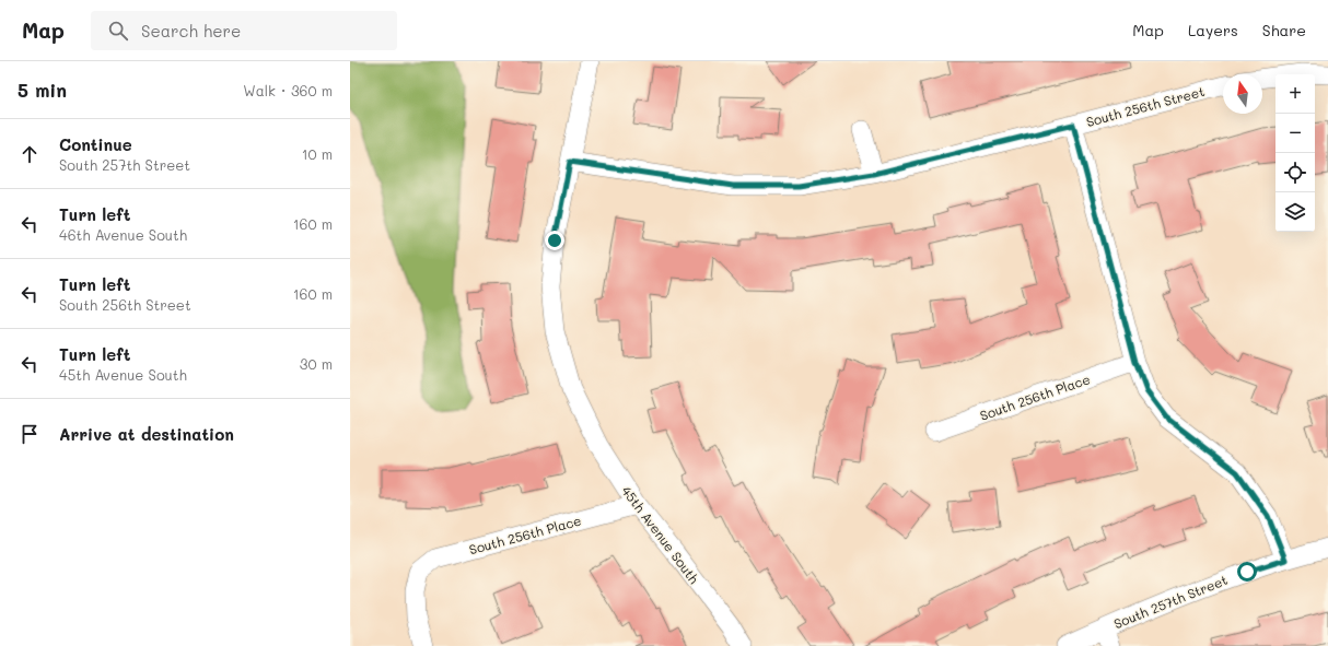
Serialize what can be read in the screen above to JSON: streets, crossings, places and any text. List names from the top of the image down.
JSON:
{
  "streets": {
    "street": [
      "South 256th Street",
      "South 256th Place",
      "45th Avenue South",
      "South 257th Street"
    ]
  },
  "crossings": [
    ["South 256th Street", "45th Avenue South"],
    ["South 256th Place", "45th Avenue South"]
  ],
  "north": "top",
  "page": {
    "header": "Map",
    "search": "Search here",
    "nav": ["Map", "Layers", "Share"],
    "heading": ["5 min", "Walk · 360 m"],
    "map_buttons": ["+", "−"],
    "list": [
      ["Continue", "South 257th Street", "10 m"],
      ["Turn left", "46th Avenue South", "160 m"],
      ["Turn left", "South 256th Street", "160 m"],
      ["Turn left", "45th Avenue South", "30 m"],
      "Arrive at destination"
    ]
  }
}
